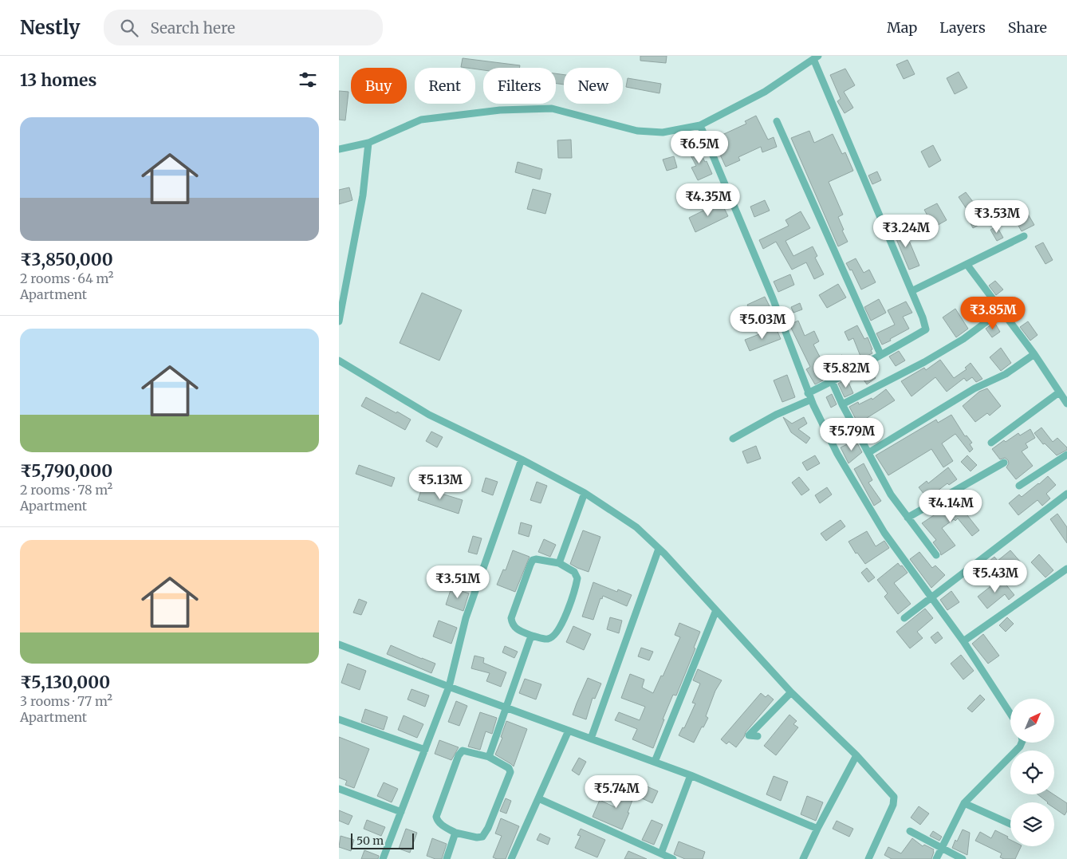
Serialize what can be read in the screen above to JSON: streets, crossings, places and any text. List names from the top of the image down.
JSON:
{
  "scale_bar": "50 m",
  "north": "top right",
  "page": {
    "header": "Nestly",
    "search": "Search here",
    "nav": ["Map", "Layers", "Share"],
    "heading": "13 homes",
    "chip": [
      "Buy",
      "Rent",
      "Filters",
      "New"
    ],
    "list": [
      {
        "name": "₹3,850,000",
        "note": "2 rooms · 64 m² · Apartment"
      },
      {
        "name": "₹5,790,000",
        "note": "2 rooms · 78 m² · Apartment"
      },
      {
        "name": "₹5,130,000",
        "note": "3 rooms · 77 m² · Apartment"
      }
    ],
    "price": [
      "₹6.5M",
      "₹4.35M",
      "₹3.53M",
      "₹3.24M",
      "₹3.85M",
      "₹5.03M",
      "₹5.82M",
      "₹5.79M",
      "₹5.13M",
      "₹4.14M",
      "₹5.43M",
      "₹3.51M",
      "₹5.74M"
    ],
    "scale": "50 m"
  }
}
